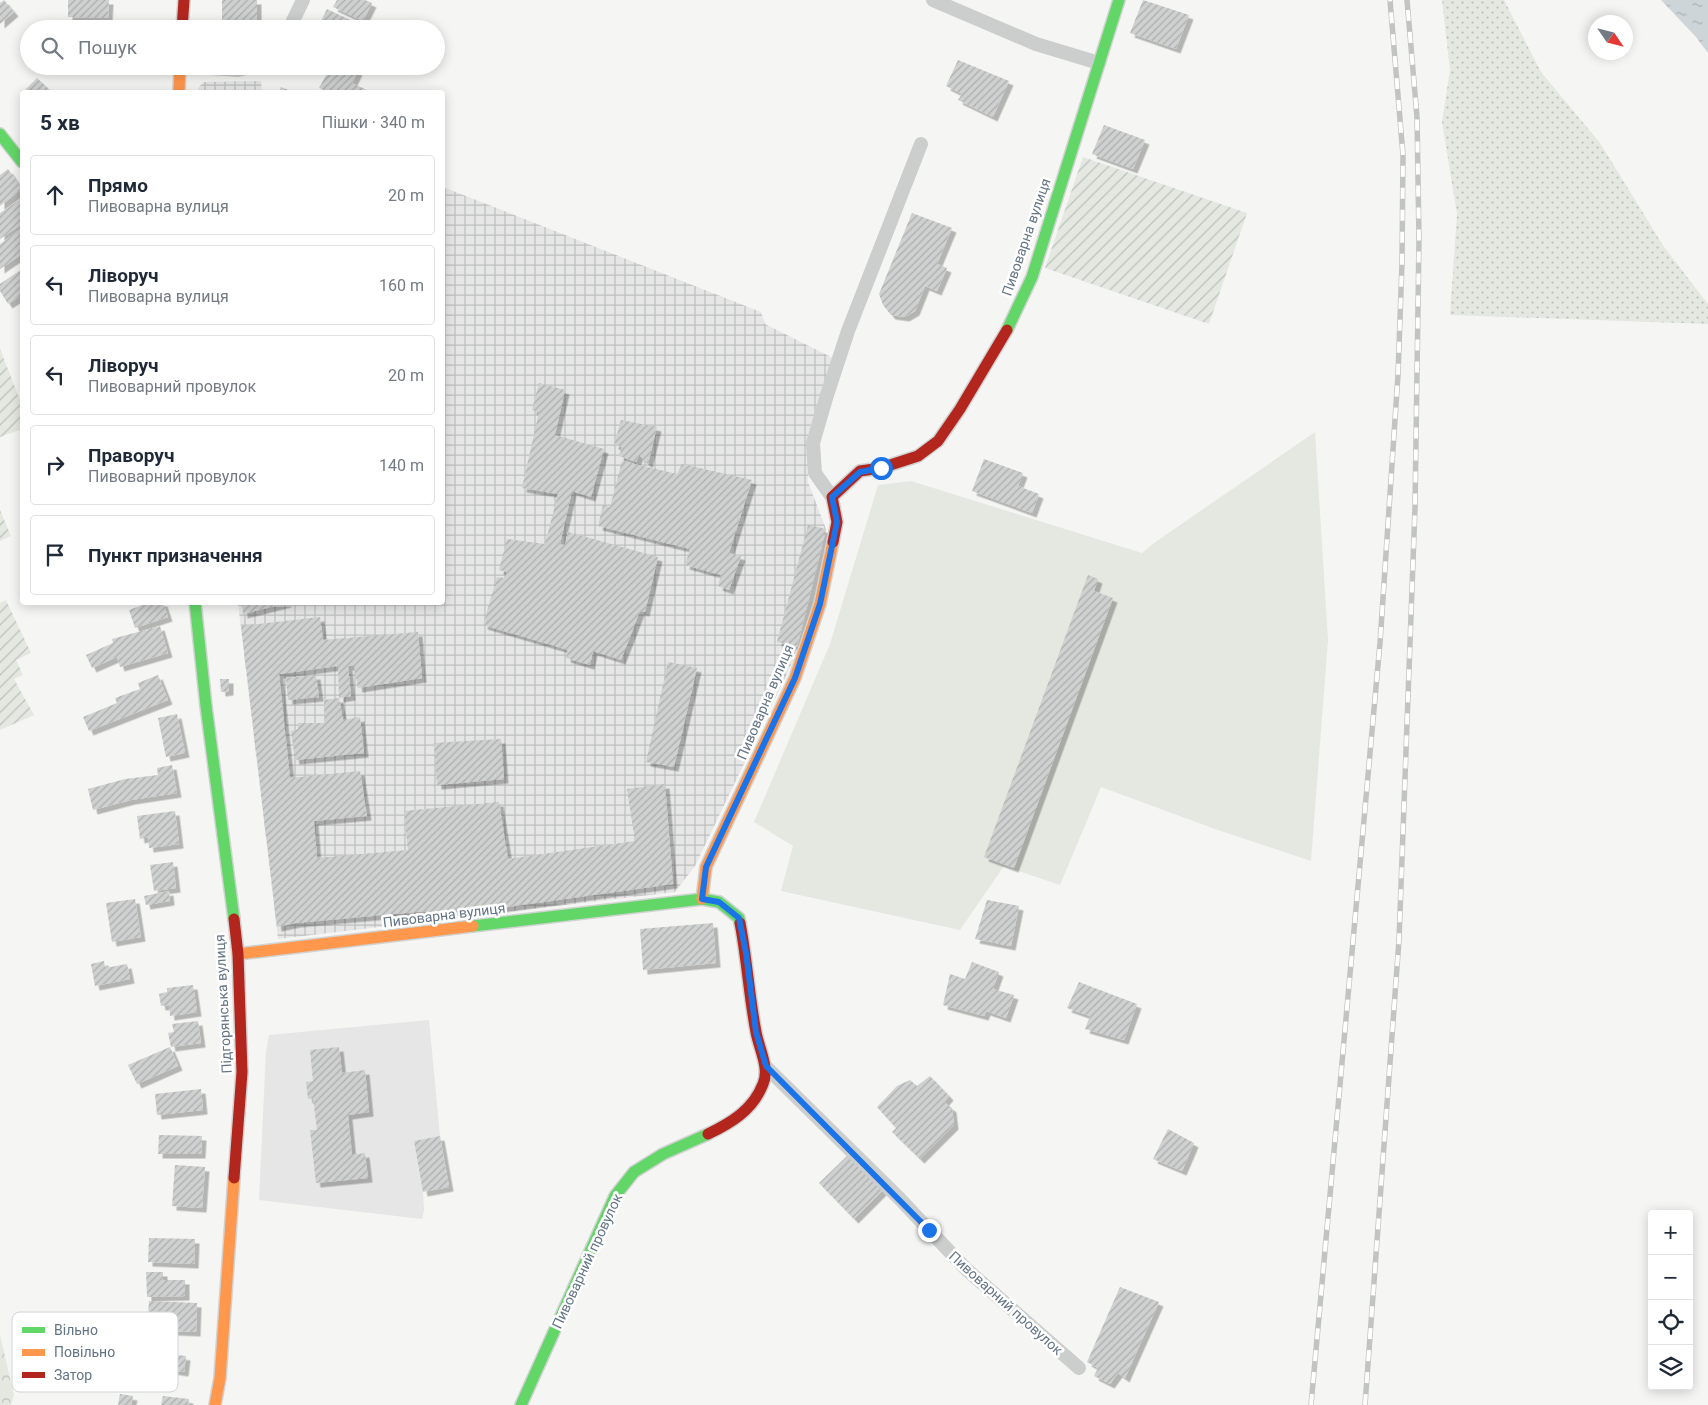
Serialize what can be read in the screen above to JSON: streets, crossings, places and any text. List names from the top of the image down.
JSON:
{
  "streets": {
    "street": ["Пивоварна вулиця", "Підгорянська вулиця", "Пивоварний провулок"]
  },
  "crossings": [
    ["Пивоварна вулиця", "Підгорянська вулиця"],
    ["Пивоварна вулиця", "Пивоварний провулок"]
  ],
  "legend": ["Вільно", "Повільно", "Затор"],
  "north": "bottom right",
  "page": {
    "search": "Пошук",
    "heading": ["5 хв", "Пішки · 340 m"],
    "list": [
      ["Прямо", "Пивоварна вулиця", "20 m"],
      ["Ліворуч", "Пивоварна вулиця", "160 m"],
      ["Ліворуч", "Пивоварний провулок", "20 m"],
      ["Праворуч", "Пивоварний провулок", "140 m"],
      "Пункт призначення"
    ],
    "map_buttons": ["+", "−"]
  }
}
